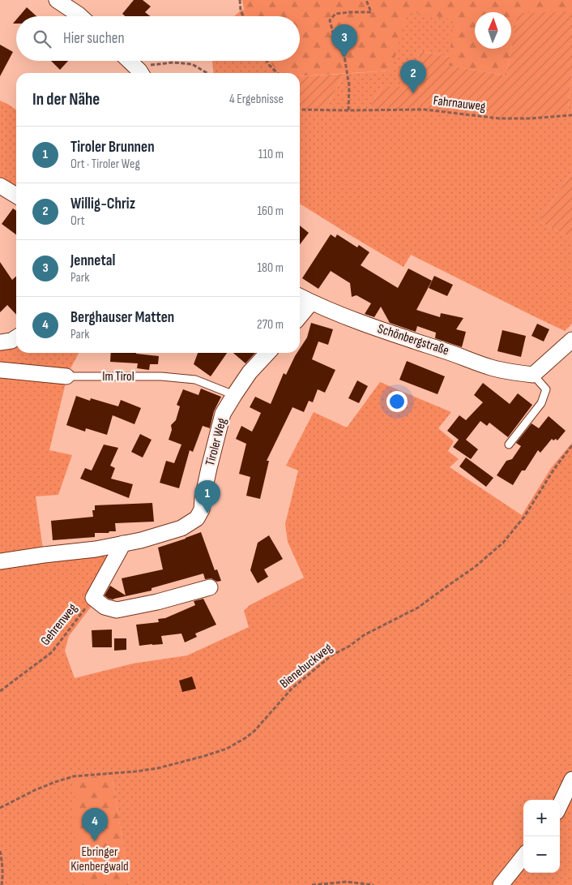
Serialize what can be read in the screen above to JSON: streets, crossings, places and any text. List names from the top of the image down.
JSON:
{
  "streets": {
    "street": ["Schönbergstraße", "Im Tirol", "Tiroler Weg"],
    "path": ["Fahrnauweg", "Gehrenweg", "Bienebuckweg"]
  },
  "crossings": [
    ["Im Tirol", "Tiroler Weg"]
  ],
  "parks": ["Ebringer Kienbergwald"],
  "north": "top",
  "page": {
    "search": "Hier suchen",
    "pins": [
      "3",
      "2",
      "1",
      "4"
    ],
    "heading": ["In der Nähe", "4 Ergebnisse"],
    "list": [
      {
        "mark": "1",
        "name": "Tiroler Brunnen",
        "note": "Ort · Tiroler Weg",
        "value": "110 m"
      },
      {
        "mark": "2",
        "name": "Willig-Chriz",
        "note": "Ort",
        "value": "160 m"
      },
      {
        "mark": "3",
        "name": "Jennetal",
        "note": "Park",
        "value": "180 m"
      },
      {
        "mark": "4",
        "name": "Berghauser Matten",
        "note": "Park",
        "value": "270 m"
      }
    ],
    "map_buttons": ["+", "−"]
  }
}
